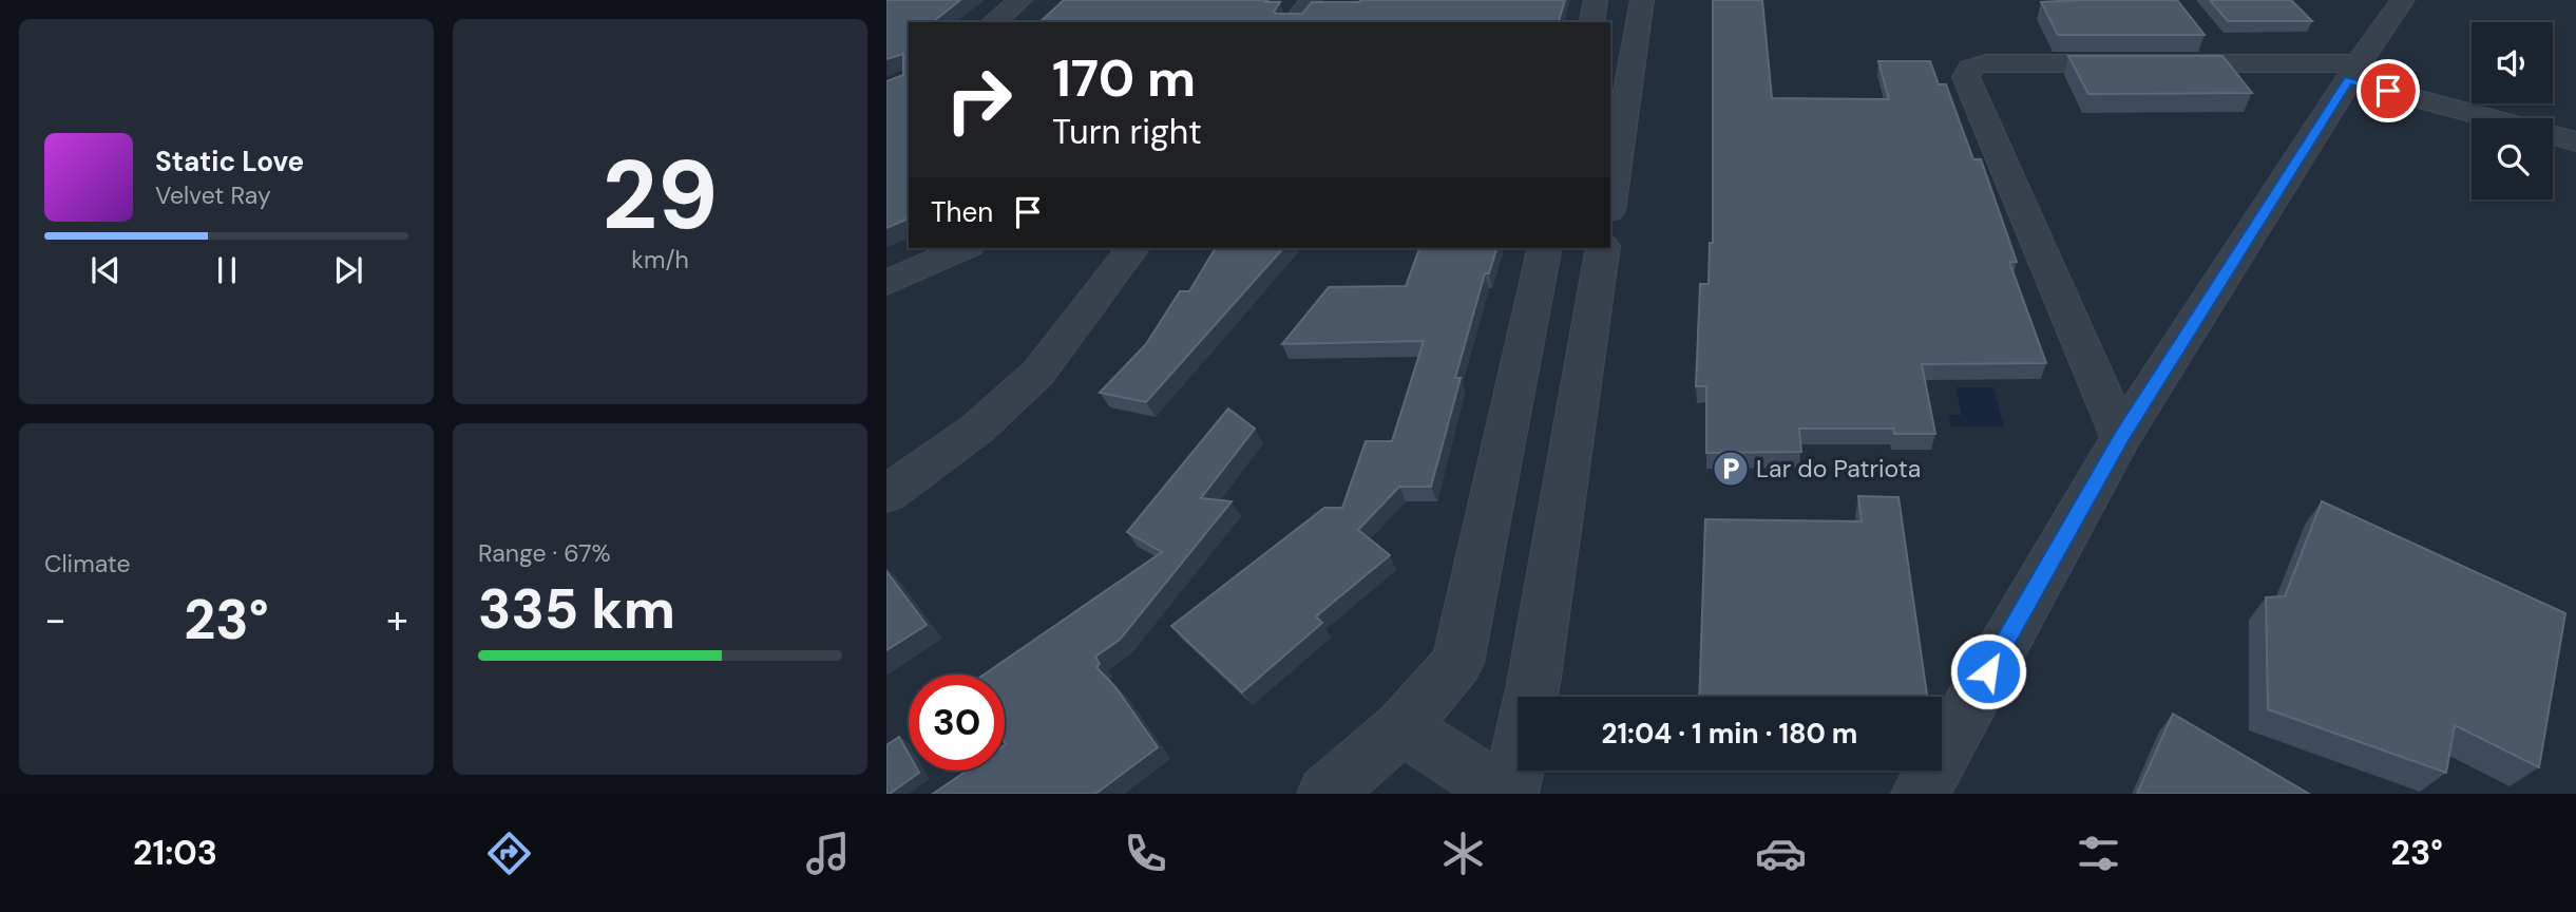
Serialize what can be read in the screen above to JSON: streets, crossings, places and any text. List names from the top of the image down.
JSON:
{
  "places": {
    "parking": ["Lar do Patriota"]
  },
  "page": {
    "tile": [
      ["29", "km/h"],
      "Climate",
      ["Range · 67%", "335 km"]
    ],
    "turn": ["170 m", "Turn right"],
    "song": ["Static Love", "Velvet Ray"],
    "then": "Then",
    "heat": ["−", "23°", "+"],
    "limit": "30",
    "trip": "21:04 · 1 min · 180 m",
    "tabs": ["21:03", "23°"]
  }
}
